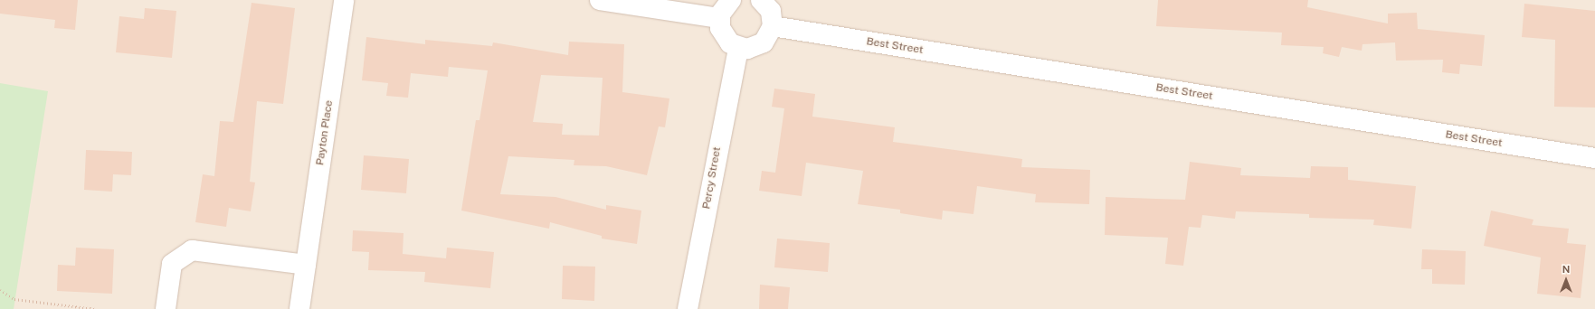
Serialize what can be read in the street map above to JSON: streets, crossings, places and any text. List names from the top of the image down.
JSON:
{
  "streets": {
    "street": ["Best Street", "Payton Place", "Percy Street"]
  },
  "north": "top"
}
